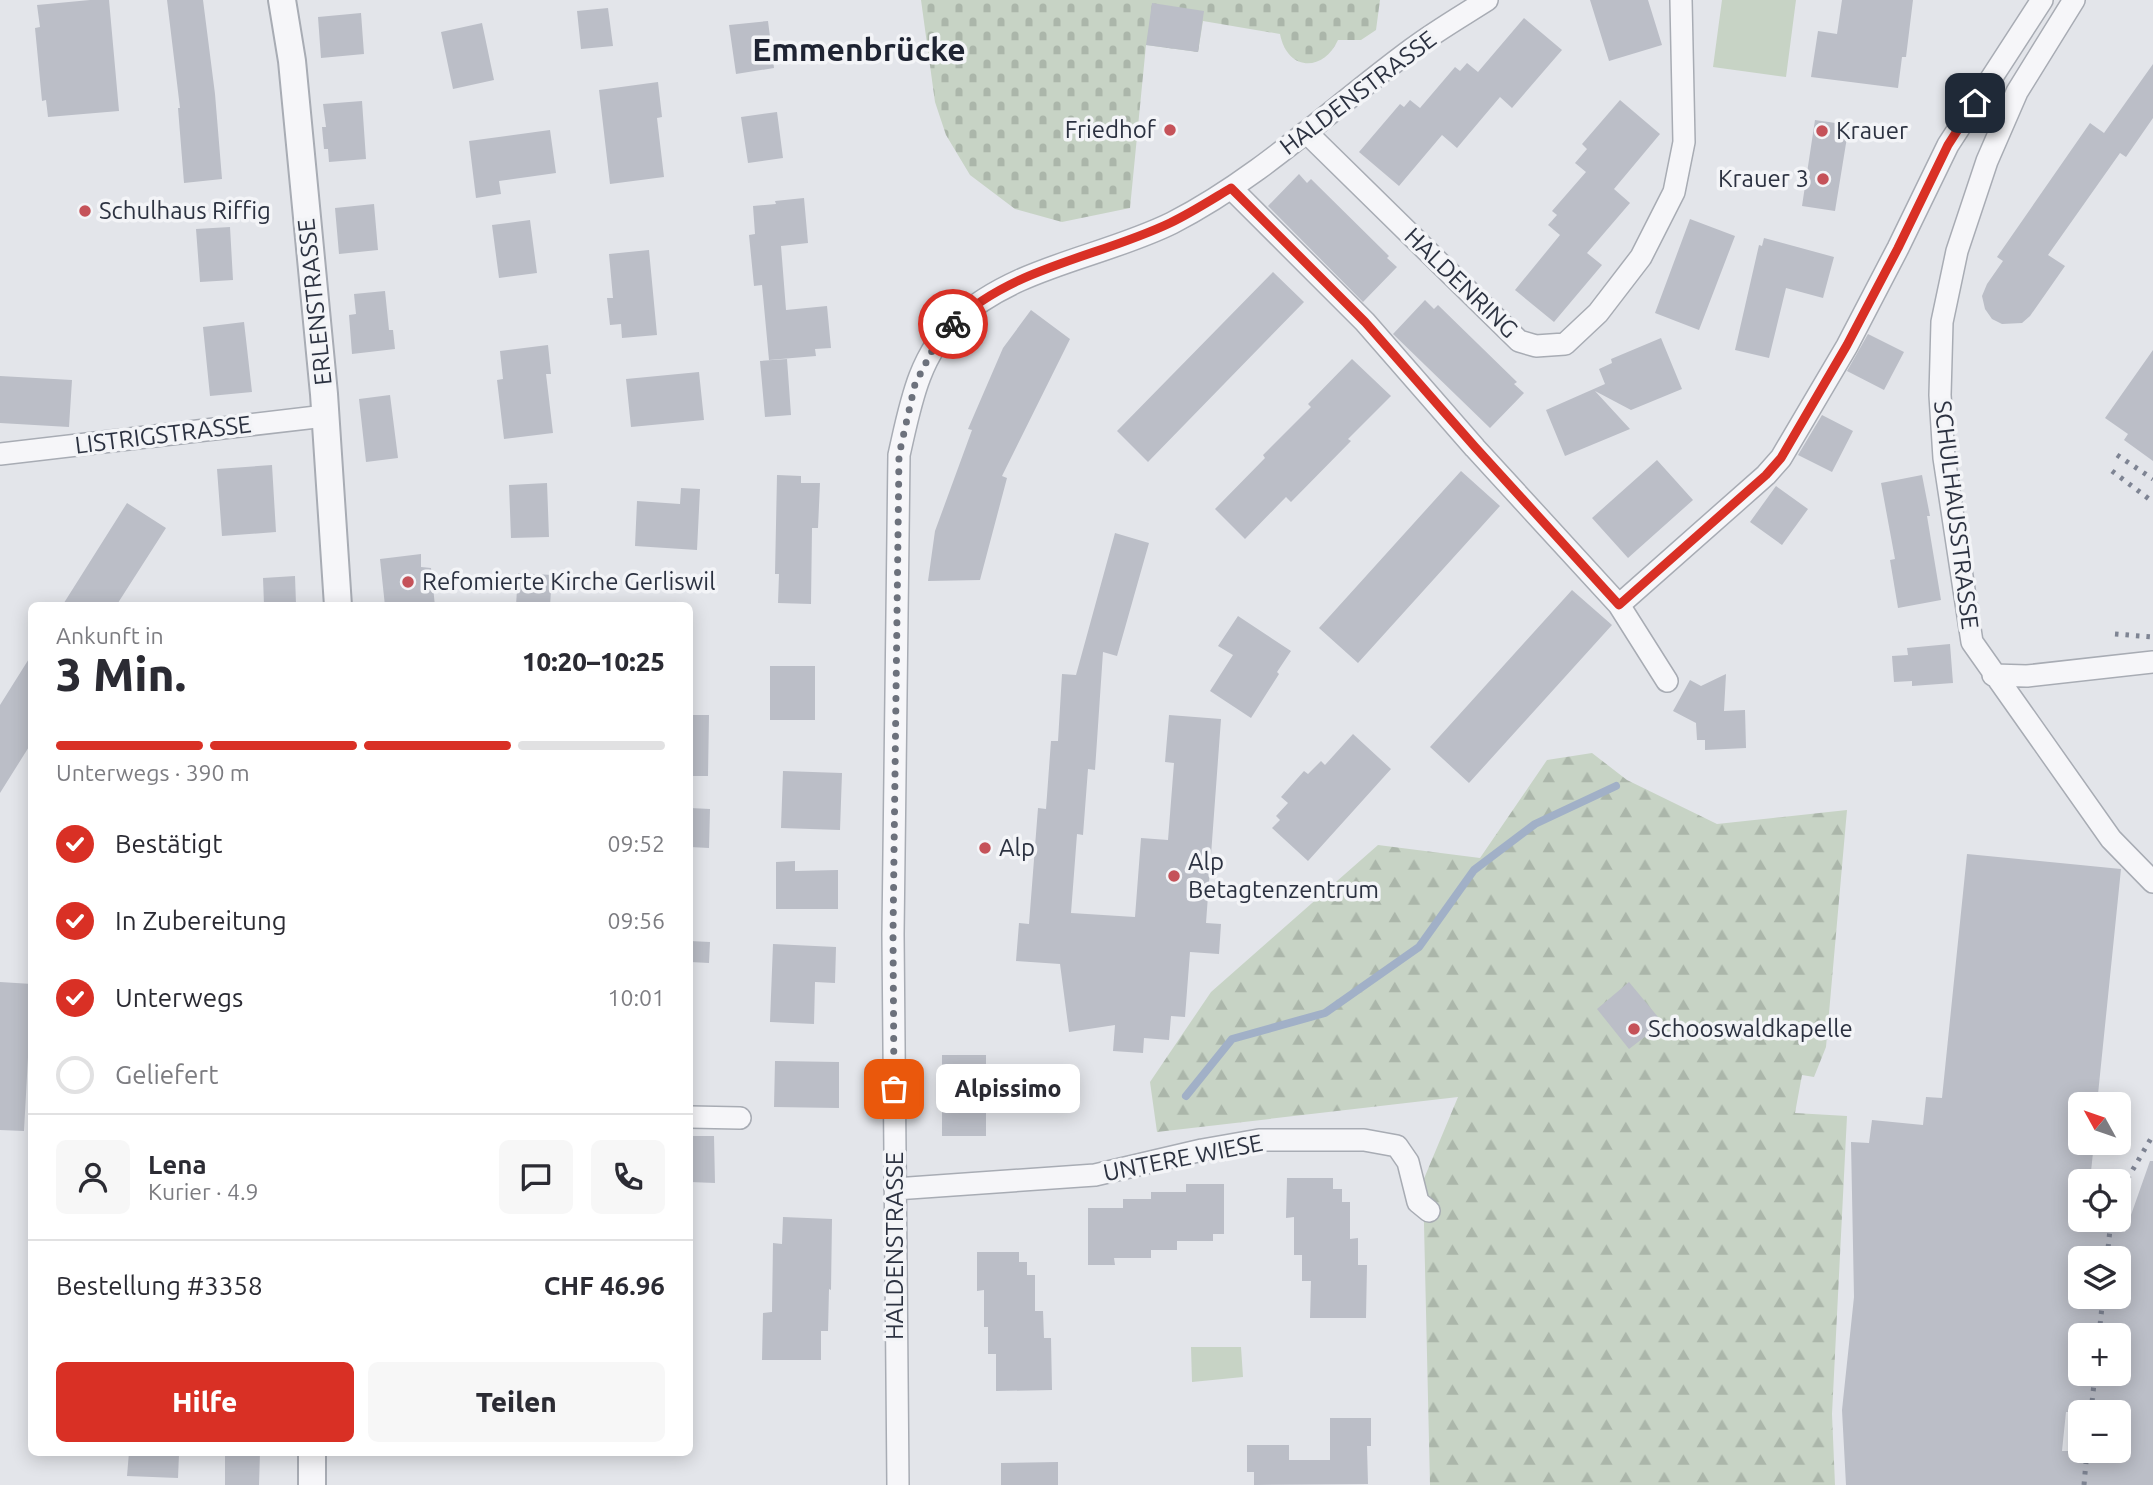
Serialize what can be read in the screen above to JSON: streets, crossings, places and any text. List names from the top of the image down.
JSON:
{
  "streets": {
    "street": [
      "HALDENSTRASSE",
      "HALDENRING",
      "ERLENSTRASSE",
      "LISTRIGSTRASSE",
      "SCHULHAUSSTRASSE",
      "UNTERE WIESE"
    ]
  },
  "crossings": [
    ["HALDENSTRASSE", "HALDENRING"],
    ["HALDENSTRASSE", "UNTERE WIESE"],
    ["ERLENSTRASSE", "LISTRIGSTRASSE"]
  ],
  "districts": ["Emmenbrücke"],
  "places": [
    "Friedhof",
    "Krauer",
    "Krauer 3",
    "Schulhaus Riffig",
    "Refomierte Kirche Gerliswil",
    "Alp",
    "Alp Betagtenzentrum",
    "Schooswaldkapelle",
    "Alpissimo"
  ],
  "north": "top left",
  "page": {
    "heading": ["3 Min.", "Ankunft in", "10:20–10:25"],
    "panel": [
      "Lena",
      "Kurier · 4.9",
      "Bestellung #3358",
      "CHF 46.96"
    ],
    "bar": "Unterwegs · 390 m",
    "list": [
      ["Bestätigt", "09:52"],
      ["In Zubereitung", "09:56"],
      ["Unterwegs", "10:01"],
      "Geliefert"
    ],
    "bubble": "Alpissimo",
    "map_buttons": ["+", "−"],
    "buttons": ["Hilfe", "Teilen"]
  }
}
